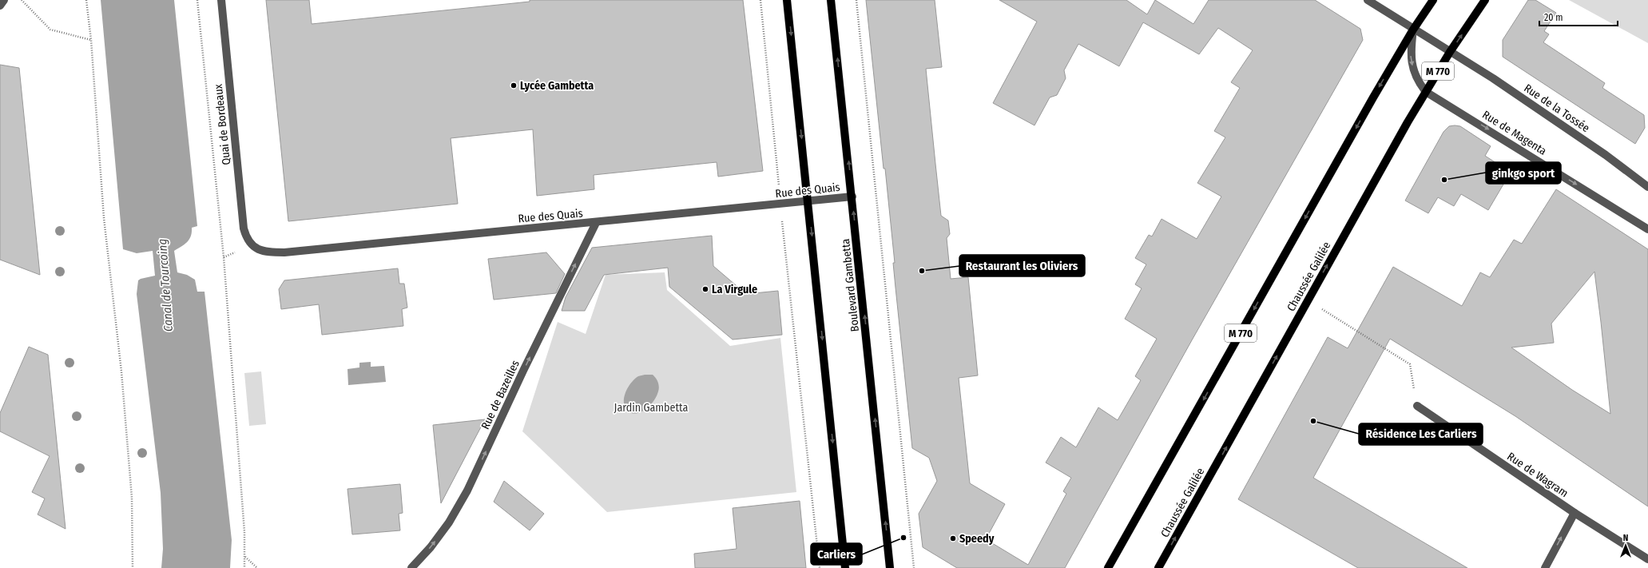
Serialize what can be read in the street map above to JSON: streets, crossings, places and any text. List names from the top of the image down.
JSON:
{
  "streets": {
    "main road": ["M 770", "Chaussée Galilée", "Boulevard Gambetta"],
    "street": [
      "Rue de la Tossée",
      "Quai de Bordeaux",
      "Rue de Magenta",
      "Rue des Quais",
      "Rue de Bazeilles",
      "Rue de Wagram"
    ]
  },
  "crossings": [
    ["M 770", "Rue de la Tossée"],
    ["M 770", "Rue de Magenta"],
    ["Rue de la Tossée", "Rue de Magenta"],
    ["Rue de la Tossée", "Chaussée Galilée"],
    ["Quai de Bordeaux", "Rue des Quais"],
    ["Rue de Magenta", "Chaussée Galilée"],
    ["Rue des Quais", "Boulevard Gambetta"],
    ["Rue des Quais", "Rue de Bazeilles"]
  ],
  "one_way": ["Rue de Magenta", "Rue de Bazeilles"],
  "water": ["Canal de Tourcoing"],
  "parks": ["Jardin Gambetta"],
  "places": [
    "Lycée Gambetta",
    "ginkgo sport",
    "Restaurant les Oliviers",
    "La Virgule",
    "Résidence Les Carliers",
    "Carliers",
    "Speedy"
  ],
  "scale_bar": "20 m",
  "north": "top"
}
